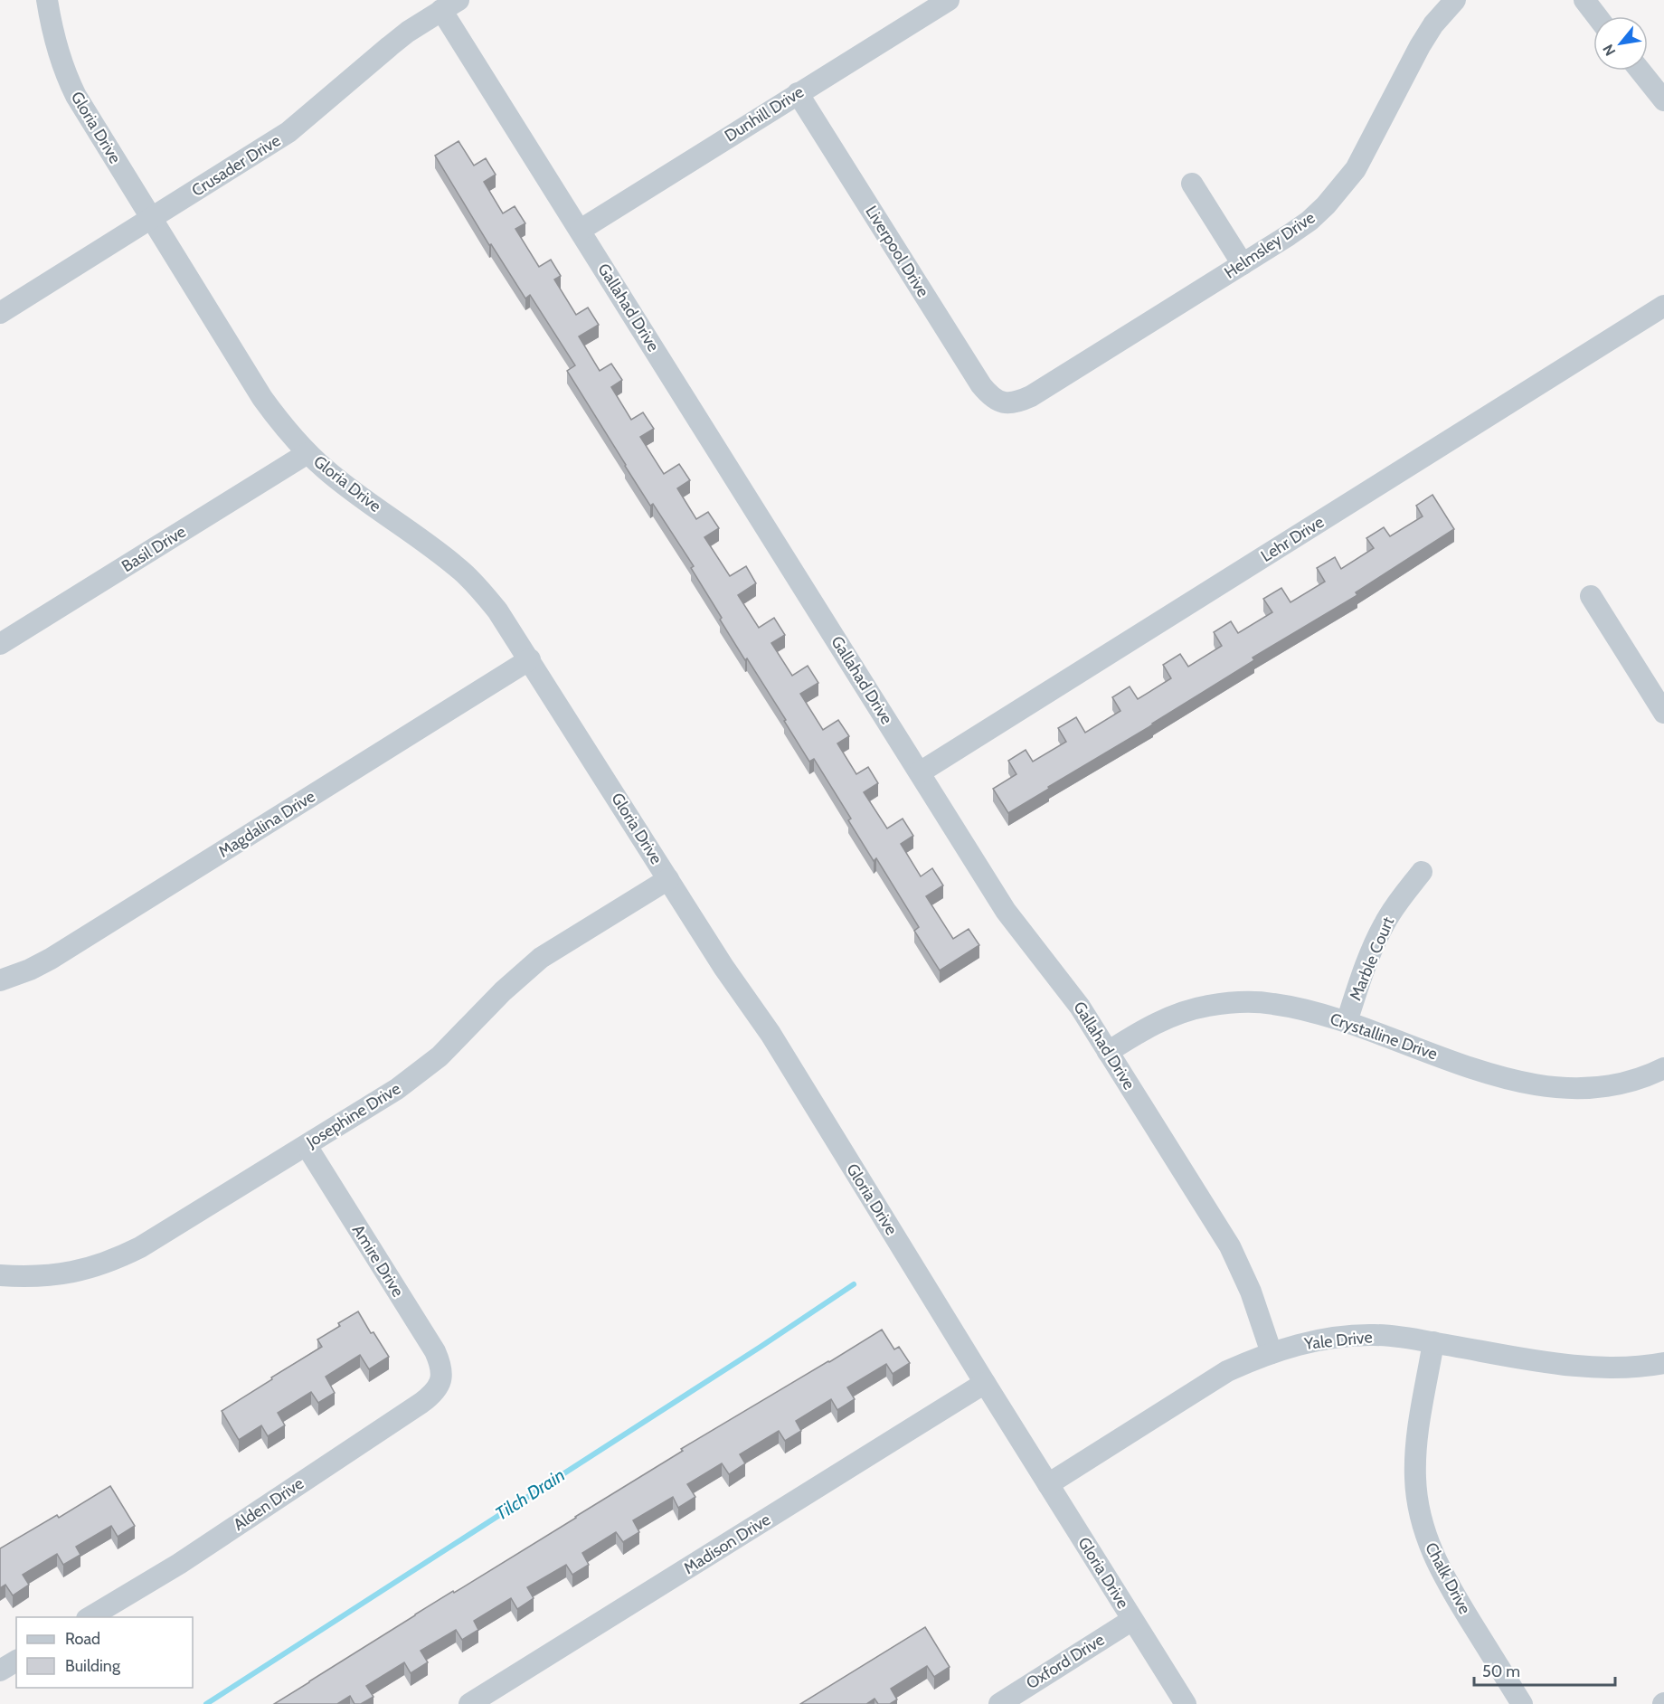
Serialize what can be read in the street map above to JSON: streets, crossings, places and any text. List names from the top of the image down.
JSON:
{
  "streets": {
    "street": [
      "Dunhill Drive",
      "Gloria Drive",
      "Crusader Drive",
      "Helmsley Drive",
      "Liverpool Drive",
      "Gallahad Drive",
      "Lehr Drive",
      "Basil Drive",
      "Magdalina Drive",
      "Marble Court",
      "Crystalline Drive",
      "Josephine Drive",
      "Amire Drive",
      "Yale Drive",
      "Alden Drive",
      "Madison Drive",
      "Chalk Drive",
      "Oxford Drive"
    ]
  },
  "crossings": [
    ["Dunhill Drive", "Liverpool Drive"],
    ["Dunhill Drive", "Gallahad Drive"],
    ["Gloria Drive", "Crusader Drive"],
    ["Gloria Drive", "Basil Drive"],
    ["Gloria Drive", "Magdalina Drive"],
    ["Gloria Drive", "Josephine Drive"],
    ["Gloria Drive", "Yale Drive"],
    ["Gloria Drive", "Madison Drive"],
    ["Gloria Drive", "Oxford Drive"],
    ["Crusader Drive", "Gallahad Drive"],
    ["Helmsley Drive", "Liverpool Drive"],
    ["Gallahad Drive", "Lehr Drive"],
    ["Gallahad Drive", "Crystalline Drive"],
    ["Gallahad Drive", "Yale Drive"],
    ["Marble Court", "Crystalline Drive"],
    ["Josephine Drive", "Amire Drive"],
    ["Amire Drive", "Alden Drive"],
    ["Yale Drive", "Chalk Drive"]
  ],
  "water": ["Tilch Drain"],
  "legend": ["Road", "Building"],
  "scale_bar": "50 m",
  "north": "bottom left"
}
